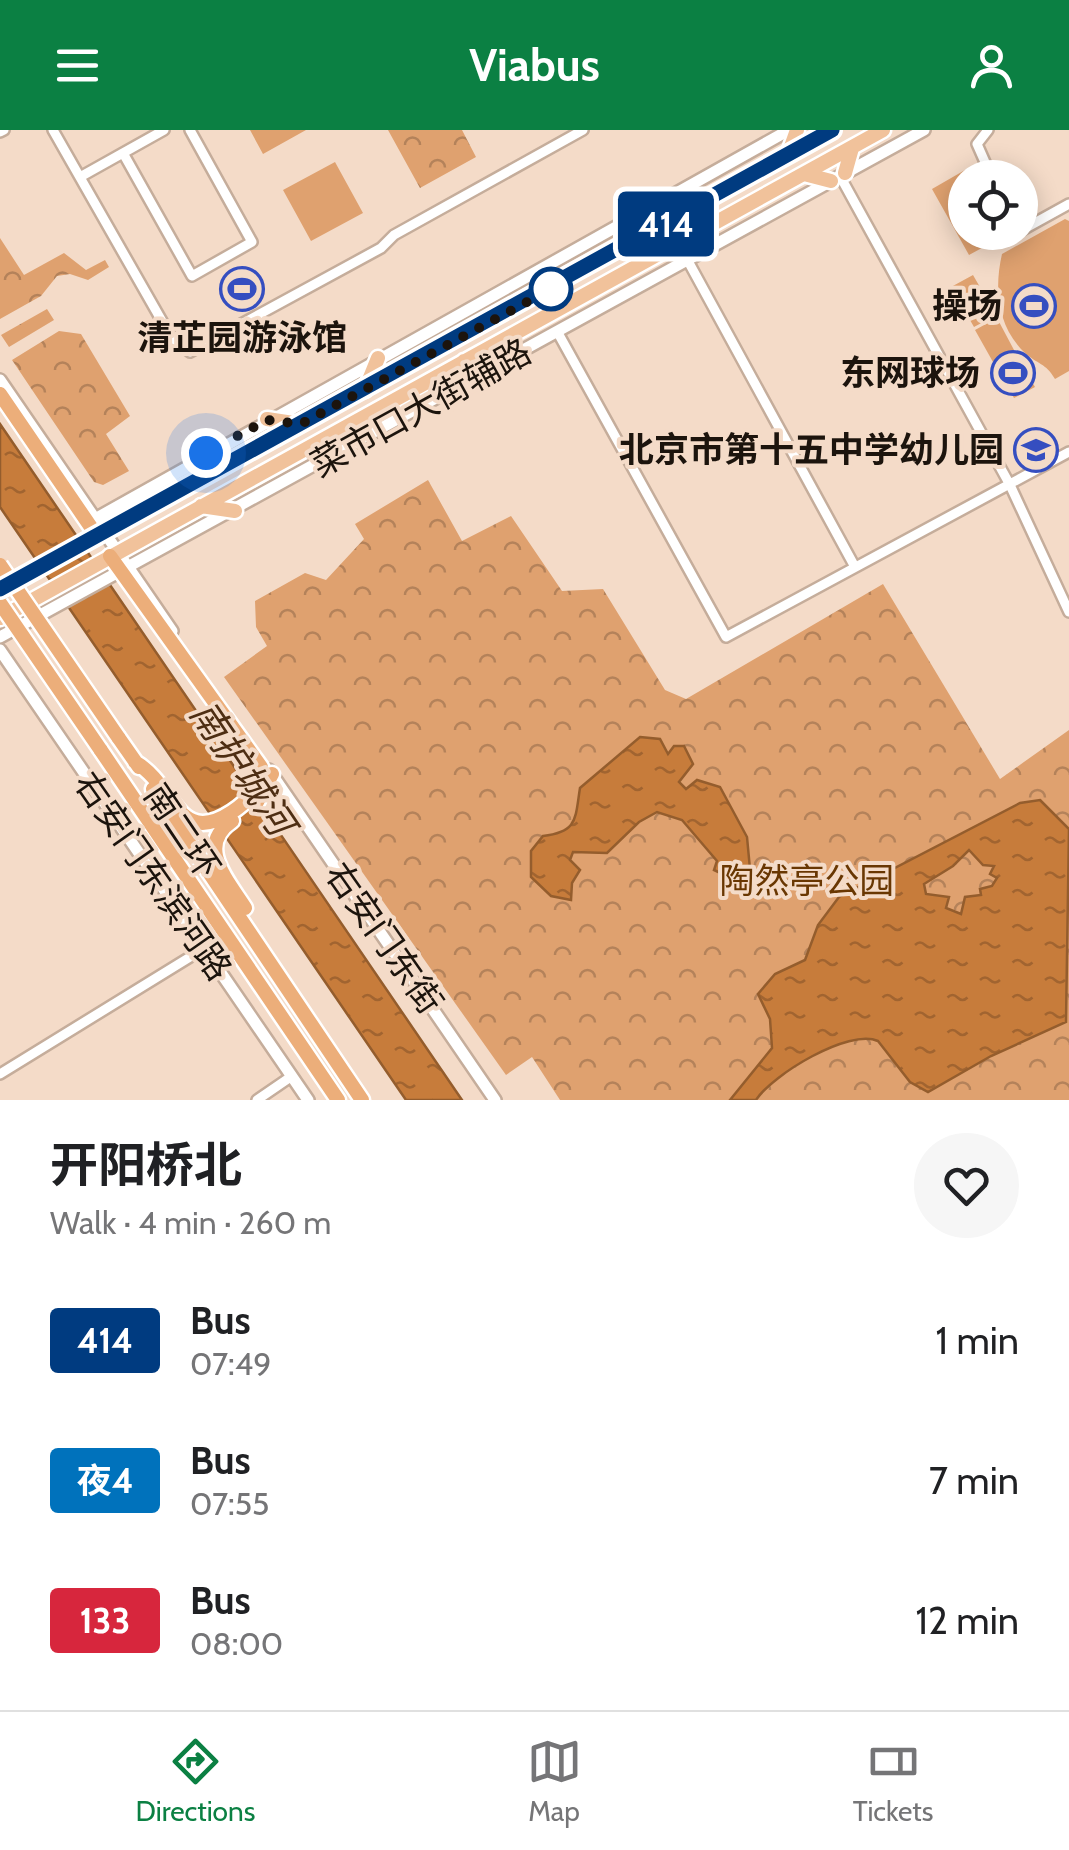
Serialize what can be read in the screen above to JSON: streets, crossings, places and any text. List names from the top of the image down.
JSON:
{
  "streets": {
    "highway": ["南二环"],
    "street": ["菜市口大街辅路", "右安门东滨河路", "右安门东街"]
  },
  "crossings": [
    ["菜市口大街辅路", "右安门东街"]
  ],
  "water": ["南护城河"],
  "parks": ["陶然亭公园"],
  "places": {
    "sports": ["清芷园游泳馆", "操场", "东网球场"],
    "school or university": ["北京市第十五中学幼儿园"]
  },
  "lines": ["bus line 414"],
  "page": {
    "header": "Viabus",
    "on_map": "414",
    "heading": ["开阳桥北", "Walk · 4 min · 260 m"],
    "list": [
      {
        "mark": "414",
        "name": "Bus",
        "note": "07:49",
        "value": "1 min"
      },
      {
        "mark": "夜4",
        "name": "Bus",
        "note": "07:55",
        "value": "7 min"
      },
      {
        "mark": "133",
        "name": "Bus",
        "note": "08:00",
        "value": "12 min"
      }
    ],
    "tabs": ["Directions", "Map", "Tickets"]
  }
}
